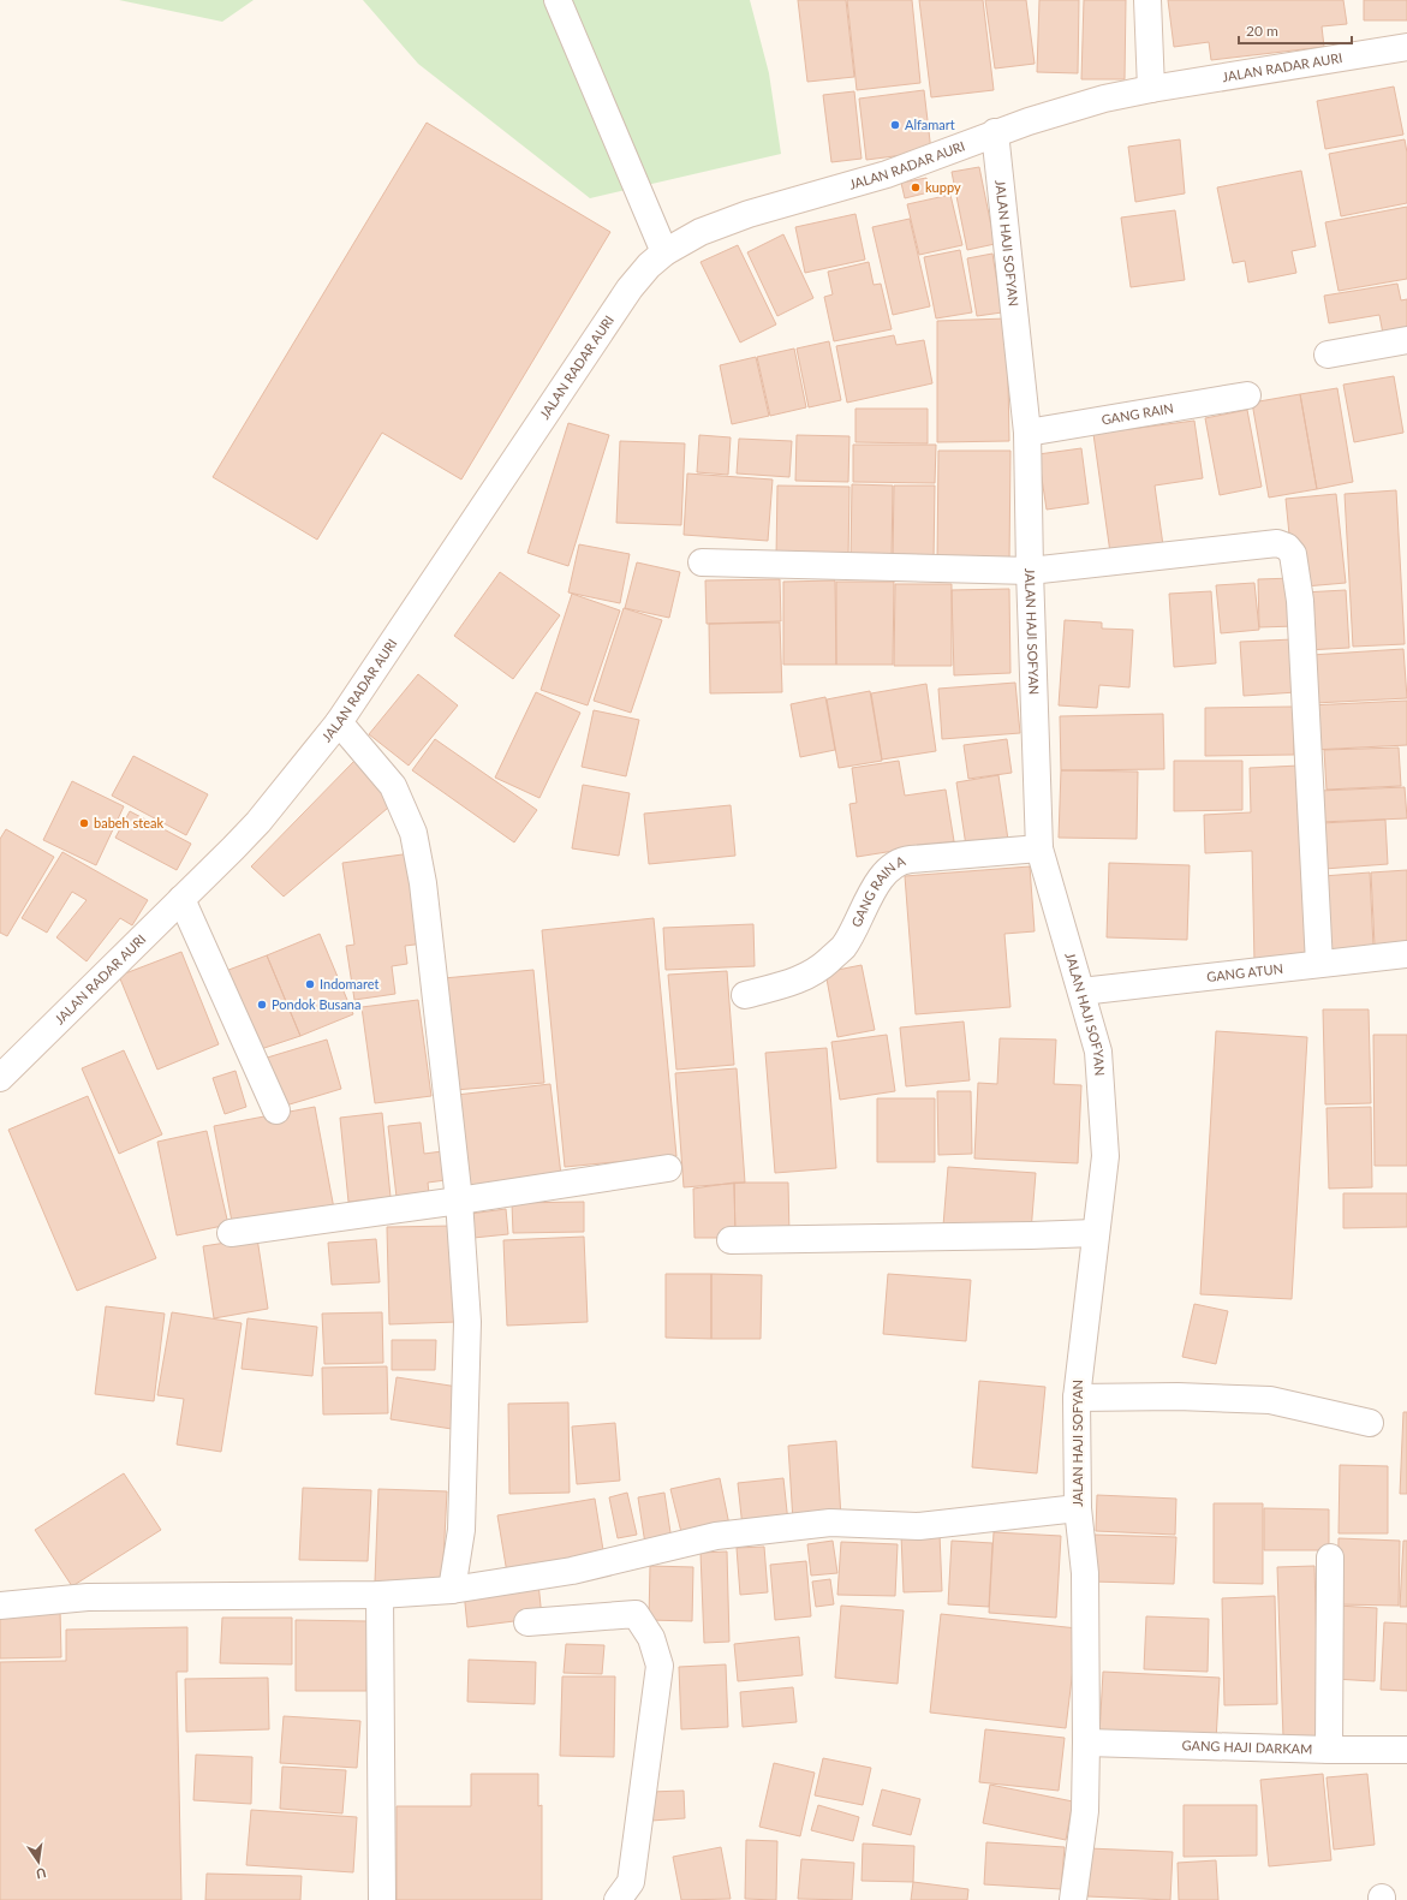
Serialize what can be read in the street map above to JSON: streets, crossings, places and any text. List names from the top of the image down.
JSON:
{
  "streets": {
    "street": [
      "JALAN RADAR AURI",
      "JALAN HAJI SOFYAN",
      "GANG RAIN",
      "GANG RAIN A",
      "GANG ATUN",
      "GANG HAJI DARKAM"
    ]
  },
  "crossings": [
    ["JALAN RADAR AURI", "JALAN HAJI SOFYAN"],
    ["JALAN HAJI SOFYAN", "GANG RAIN"],
    ["JALAN HAJI SOFYAN", "GANG RAIN A"],
    ["JALAN HAJI SOFYAN", "GANG ATUN"],
    ["JALAN HAJI SOFYAN", "GANG HAJI DARKAM"]
  ],
  "places": [
    "Alfamart",
    "kuppy",
    "babeh steak",
    "Indomaret",
    "Pondok Busana"
  ],
  "scale_bar": "20 m",
  "north": "bottom"
}
